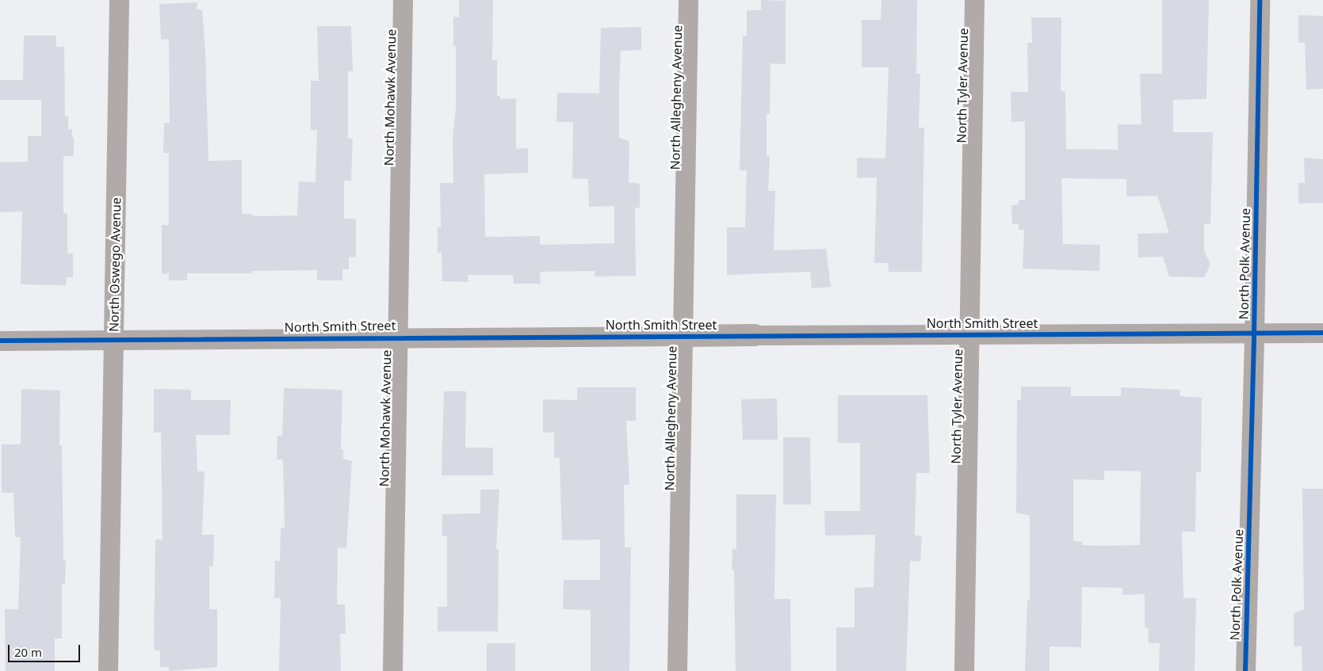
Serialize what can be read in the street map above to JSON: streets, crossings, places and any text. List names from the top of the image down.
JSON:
{
  "streets": {
    "street": [
      "North Tyler Avenue",
      "North Mohawk Avenue",
      "North Allegheny Avenue",
      "North Polk Avenue",
      "North Oswego Avenue",
      "North Smith Street"
    ]
  },
  "crossings": [
    ["North Tyler Avenue", "North Smith Street"],
    ["North Mohawk Avenue", "North Smith Street"],
    ["North Allegheny Avenue", "North Smith Street"],
    ["North Polk Avenue", "North Smith Street"],
    ["North Oswego Avenue", "North Smith Street"]
  ],
  "scale_bar": "20 m"
}
